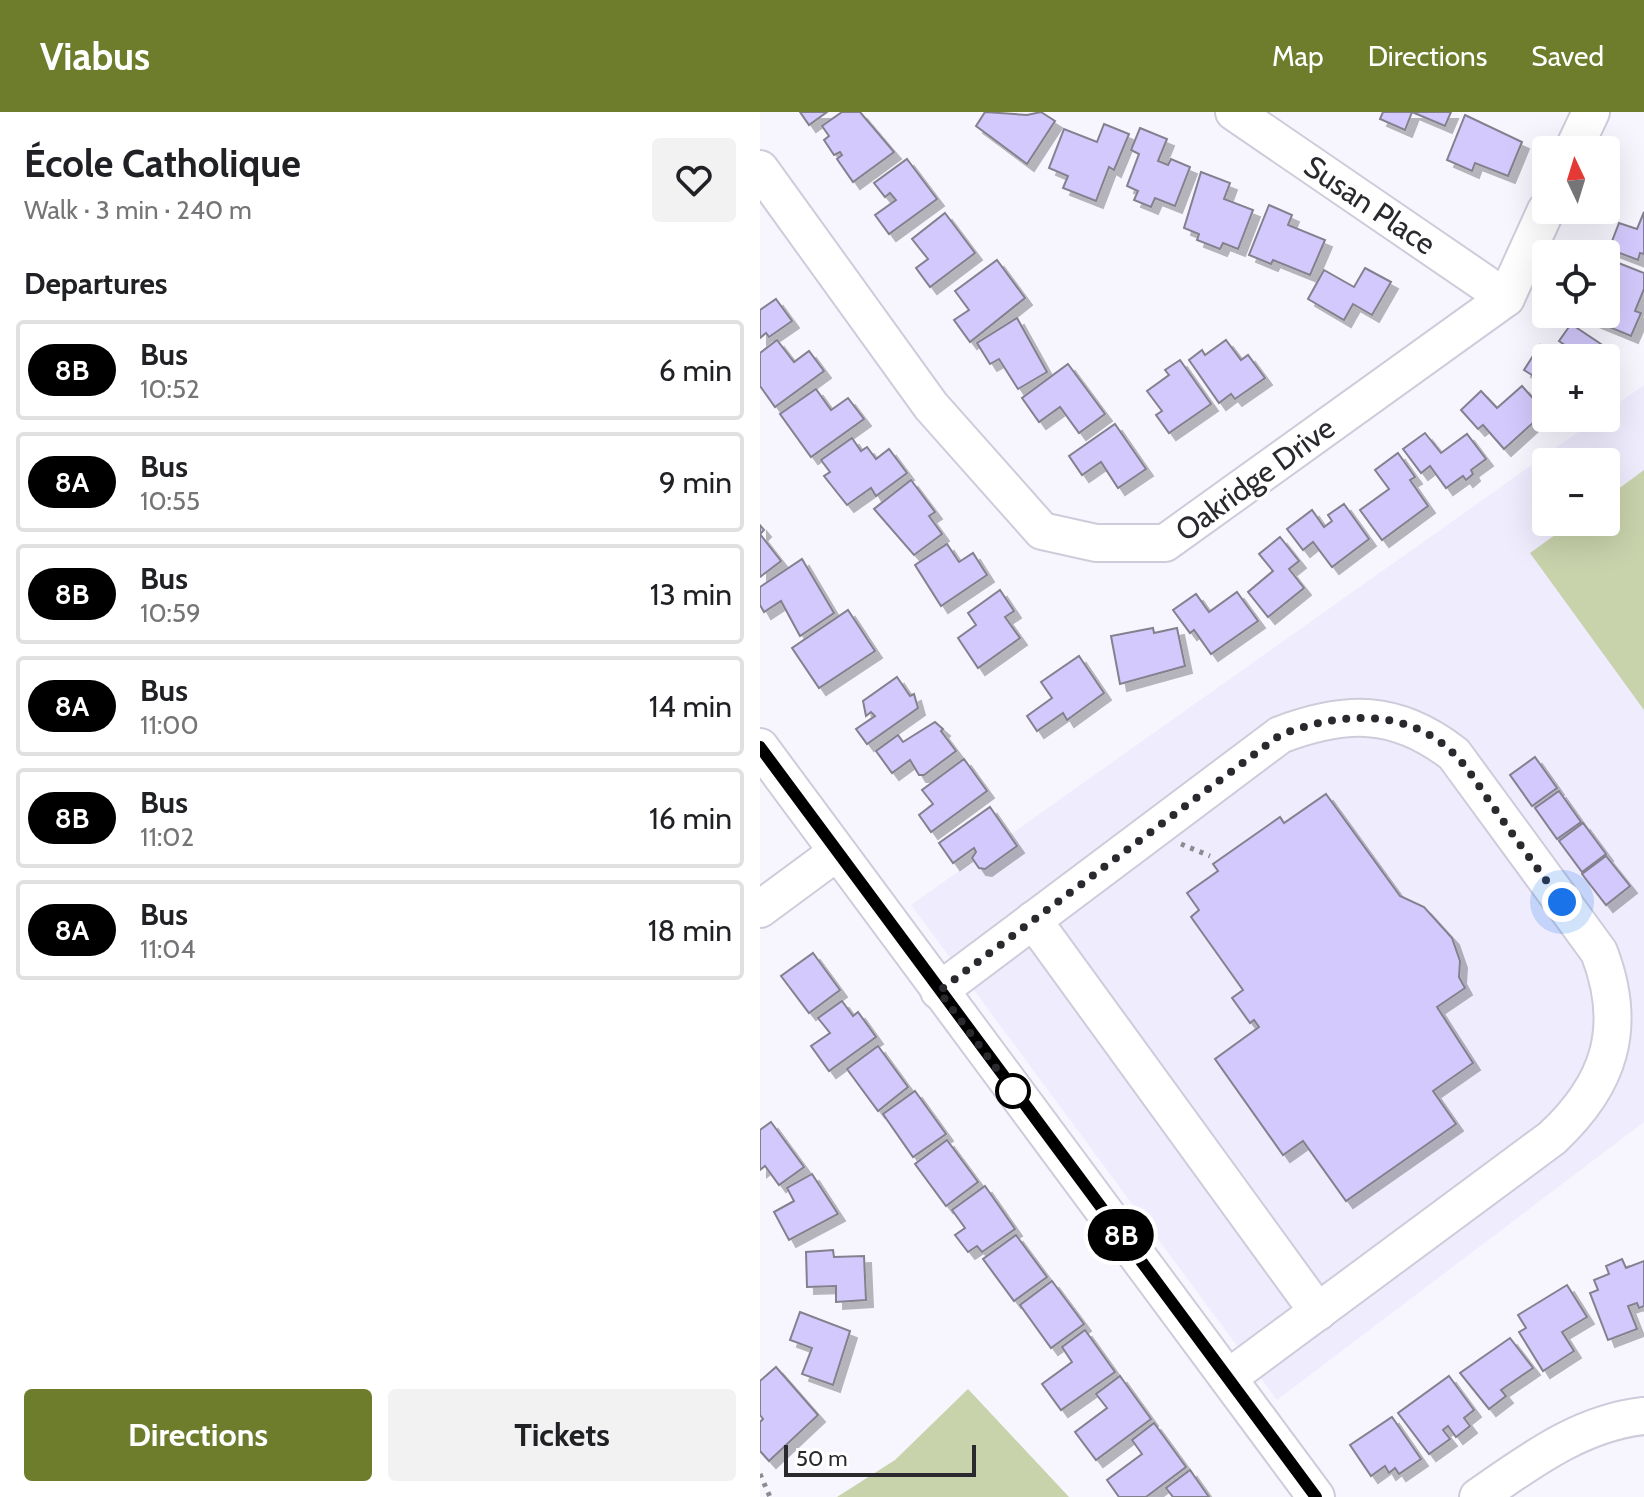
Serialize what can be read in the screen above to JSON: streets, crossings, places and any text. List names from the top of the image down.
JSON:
{
  "streets": {
    "street": ["Susan Place", "Oakridge Drive"]
  },
  "crossings": [
    ["Susan Place", "Oakridge Drive"]
  ],
  "lines": ["bus line 8B"],
  "scale_bar": "50 m",
  "north": "top",
  "page": {
    "header": "Viabus",
    "nav": ["Map", "Directions", "Saved"],
    "heading": [
      ["École Catholique", "Walk · 3 min · 240 m"],
      "Departures"
    ],
    "on_map": "8B",
    "map_buttons": ["+", "−"],
    "list": [
      {
        "mark": "8B",
        "name": "Bus",
        "note": "10:52",
        "value": "6 min"
      },
      {
        "mark": "8A",
        "name": "Bus",
        "note": "10:55",
        "value": "9 min"
      },
      {
        "mark": "8B",
        "name": "Bus",
        "note": "10:59",
        "value": "13 min"
      },
      {
        "mark": "8A",
        "name": "Bus",
        "note": "11:00",
        "value": "14 min"
      },
      {
        "mark": "8B",
        "name": "Bus",
        "note": "11:02",
        "value": "16 min"
      },
      {
        "mark": "8A",
        "name": "Bus",
        "note": "11:04",
        "value": "18 min"
      }
    ],
    "buttons": ["Directions", "Tickets"],
    "scale": "50 m"
  }
}
